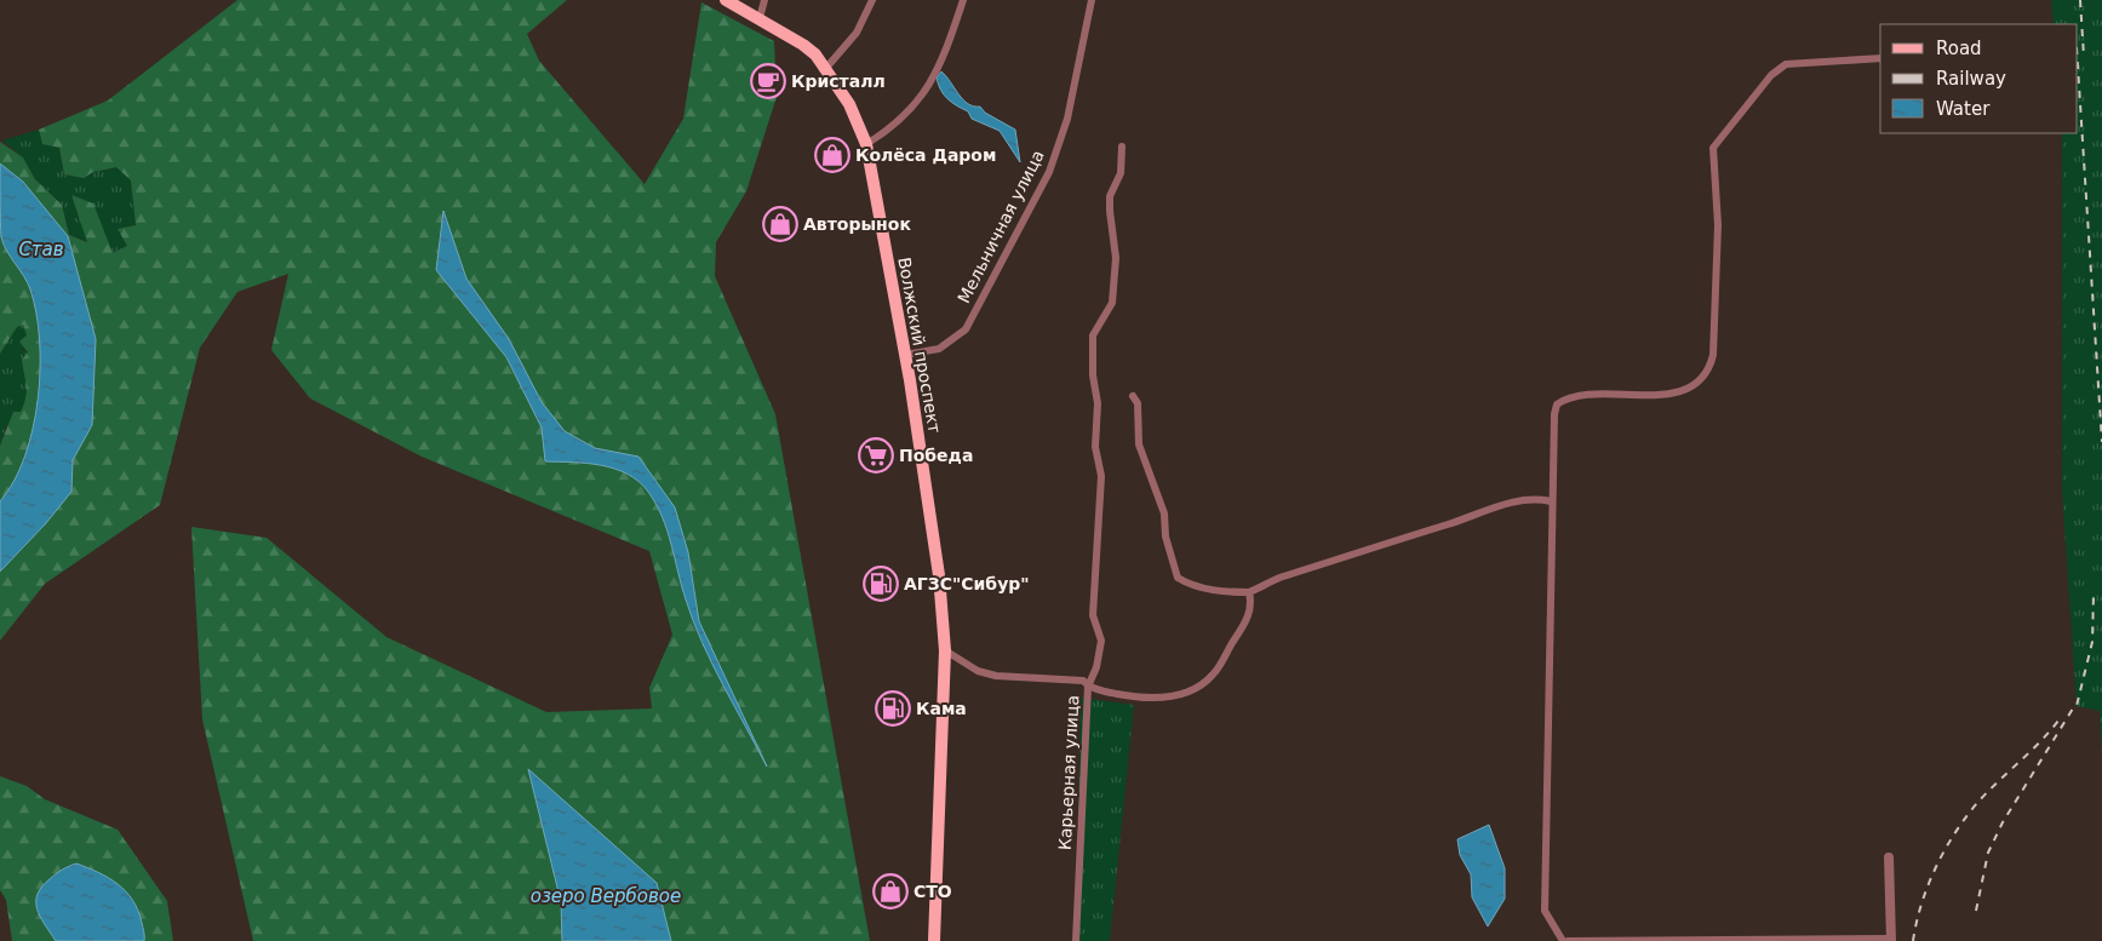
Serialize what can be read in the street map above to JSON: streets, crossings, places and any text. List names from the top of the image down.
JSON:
{
  "streets": {
    "main road": ["Волжский проспект"],
    "street": ["Мельничная улица", "Карьерная улица"]
  },
  "crossings": [
    ["Мельничная улица", "Волжский проспект"]
  ],
  "water": ["Став", "озеро Вербовое"],
  "places": {
    "cafe": ["Кристалл"],
    "shop": ["Колёса Даром", "Авторынок", "СТО"],
    "supermarket": ["Победа"],
    "fuel station": ["АГЗС\"Сибур\"", "Кама"]
  },
  "legend": ["Road", "Railway", "Water"]
}
